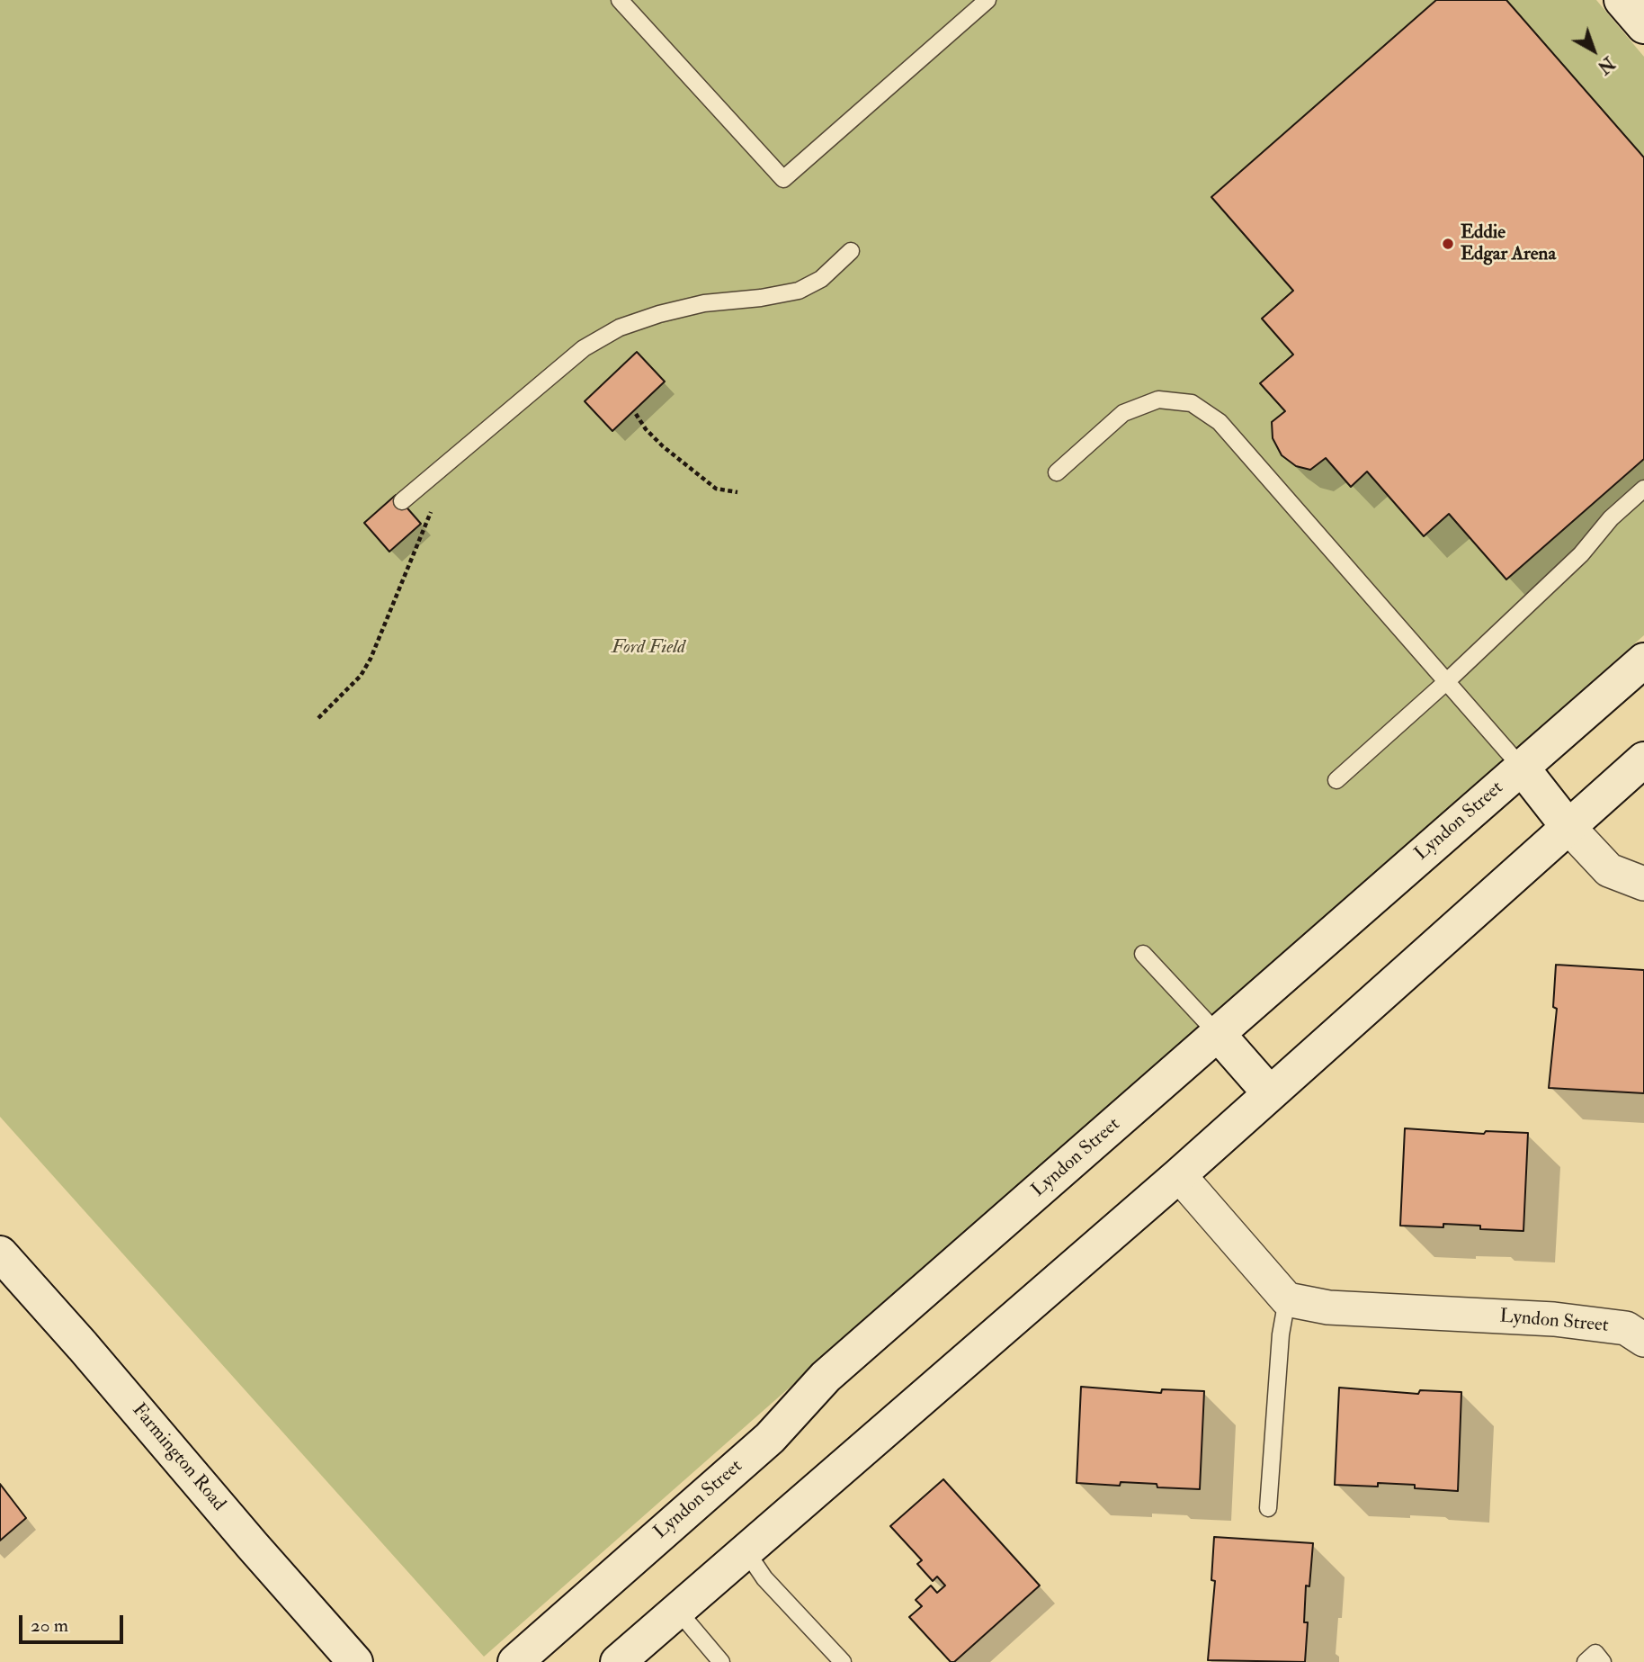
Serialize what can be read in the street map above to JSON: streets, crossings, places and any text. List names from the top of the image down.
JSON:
{
  "streets": {
    "street": ["Lyndon Street", "Farmington Road"]
  },
  "parks": ["Ford Field"],
  "places": ["Eddie Edgar Arena"],
  "scale_bar": "20 m",
  "north": "bottom right"
}
